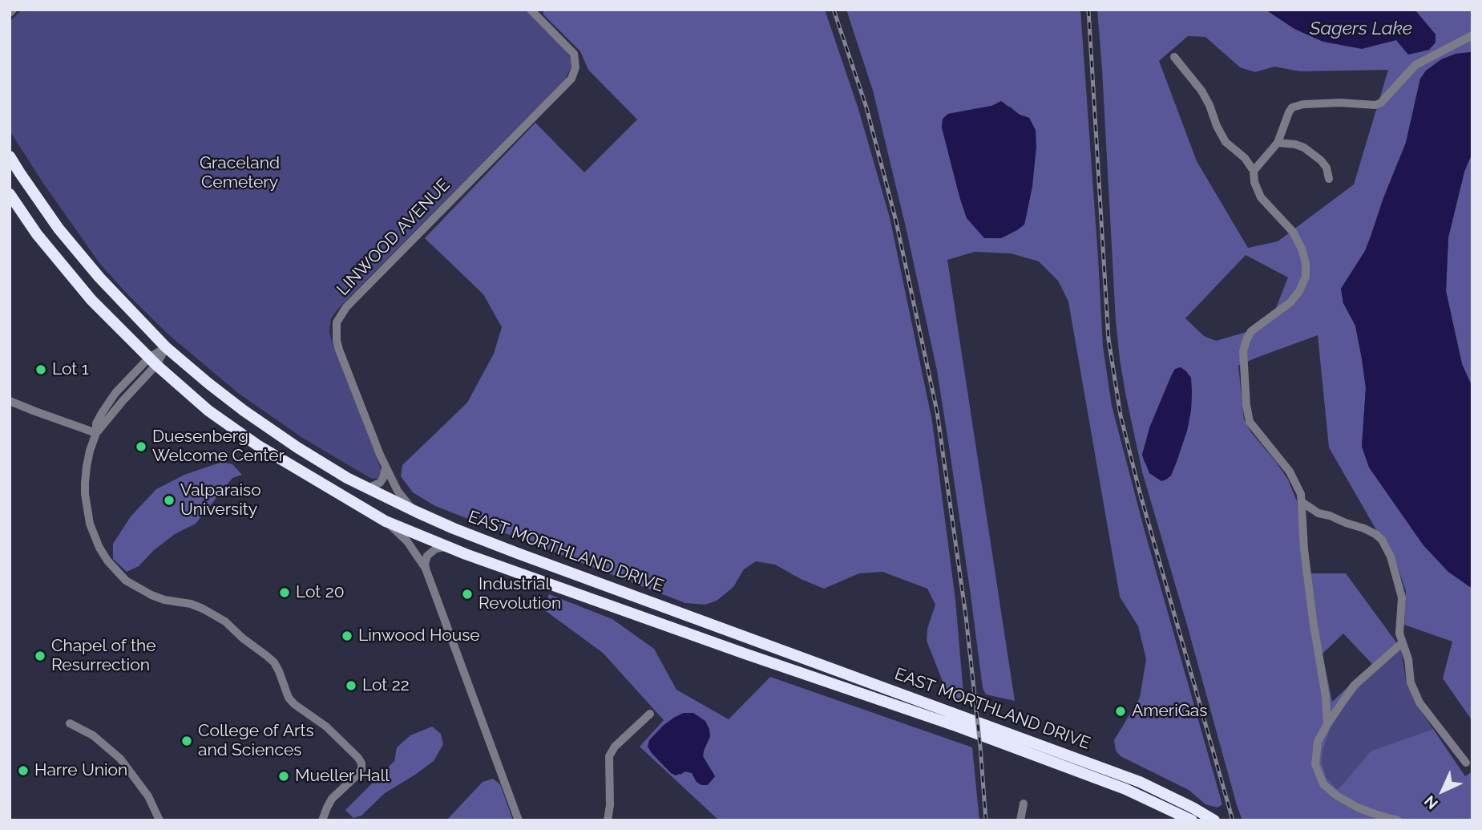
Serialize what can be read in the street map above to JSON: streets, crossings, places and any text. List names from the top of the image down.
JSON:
{
  "streets": {
    "highway": ["EAST MORTHLAND DRIVE"],
    "street": ["LINWOOD AVENUE"]
  },
  "crossings": [
    ["LINWOOD AVENUE", "EAST MORTHLAND DRIVE"]
  ],
  "water": ["Sagers Lake"],
  "parks": ["Graceland Cemetery"],
  "places": [
    "Lot 1",
    "Duesenberg Welcome Center",
    "Valparaiso University",
    "Lot 20",
    "Industrial Revolution",
    "Linwood House",
    "Chapel of the Resurrection",
    "Lot 22",
    "AmeriGas",
    "College of Arts and Sciences",
    "Harre Union",
    "Mueller Hall"
  ],
  "north": "bottom left"
}
